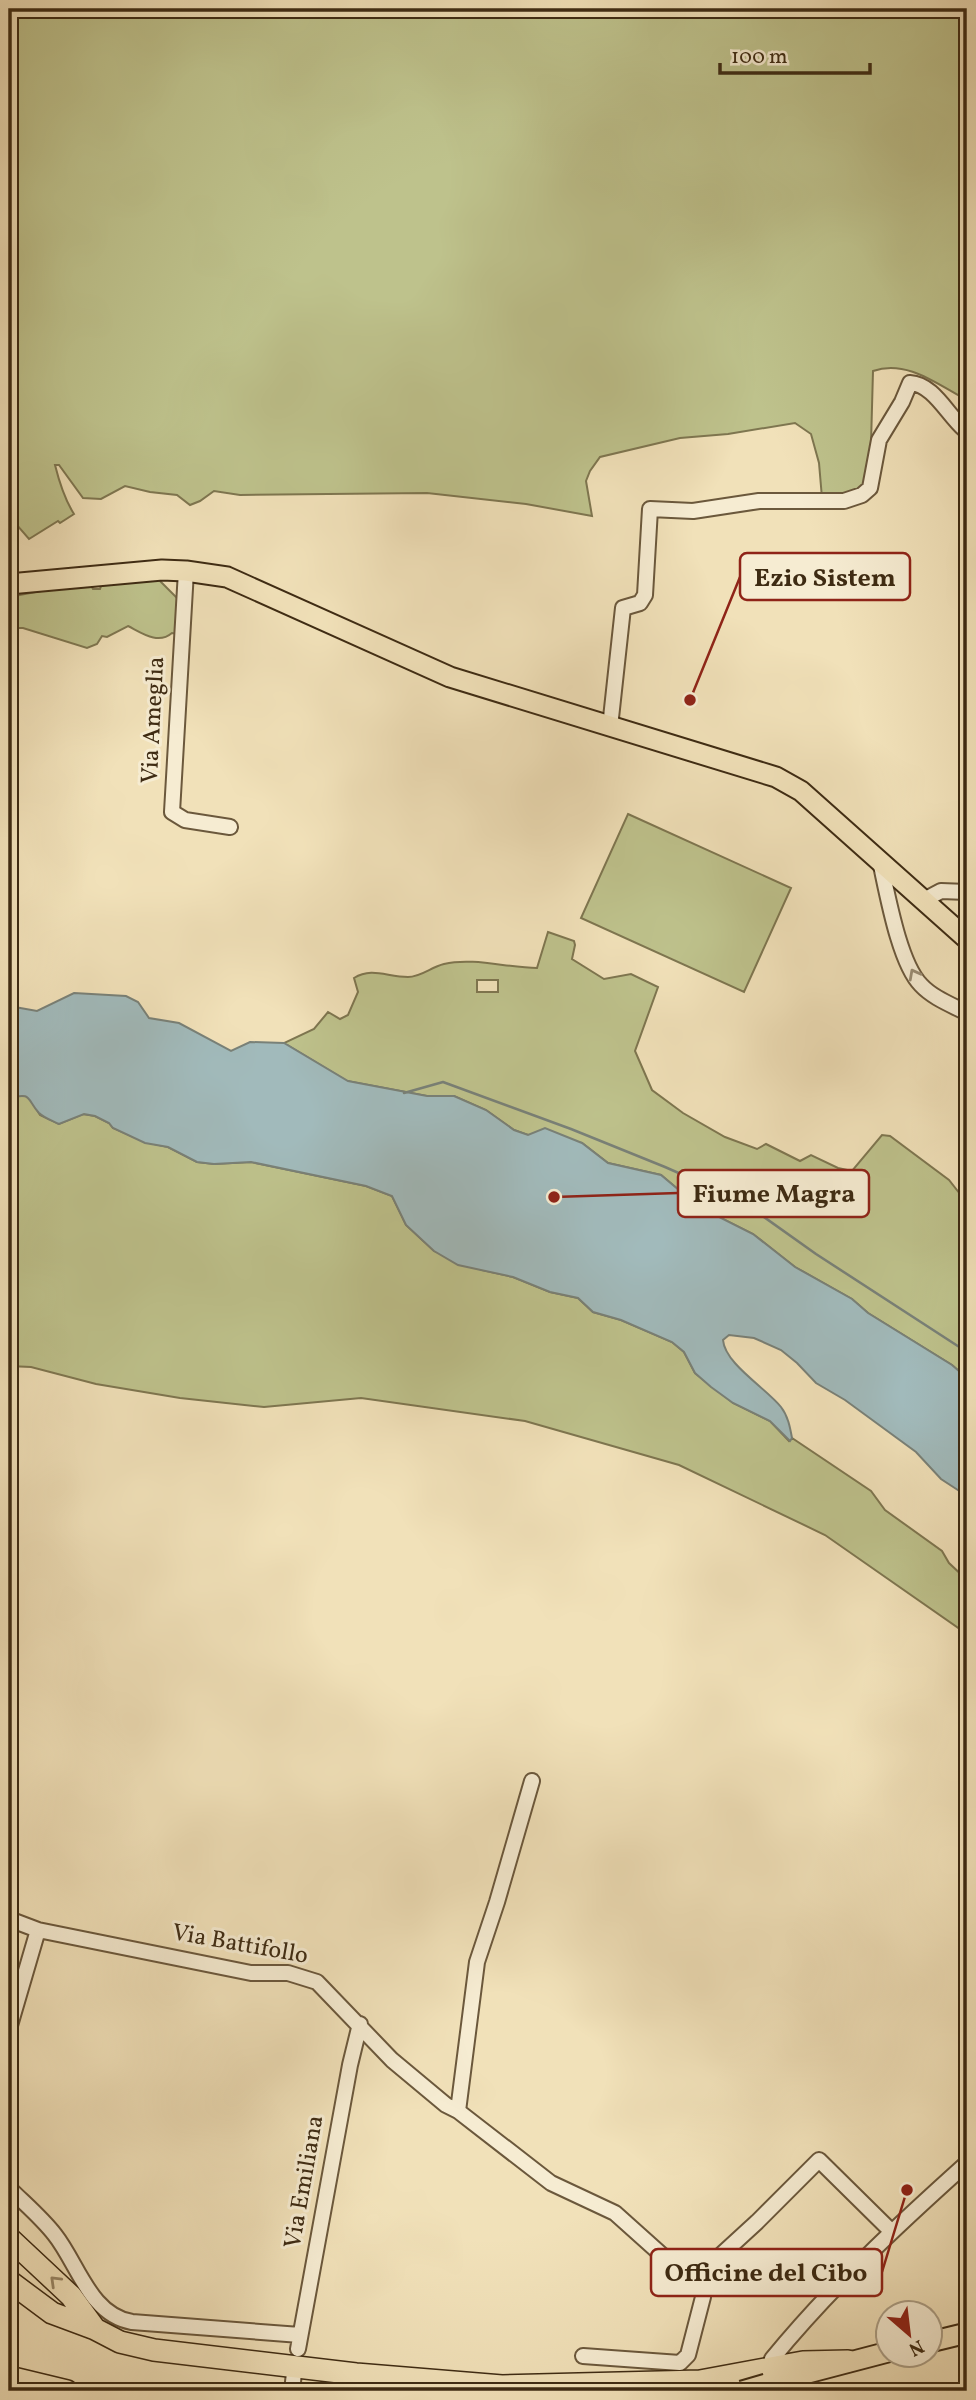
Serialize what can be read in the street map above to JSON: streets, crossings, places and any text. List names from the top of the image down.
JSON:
{
  "streets": {
    "street": ["Via Ameglia", "Via Battifollo", "Via Emiliana"]
  },
  "crossings": [
    ["Via Battifollo", "Via Emiliana"]
  ],
  "places": ["Ezio Sistem", "Fiume Magra", "Officine del Cibo"],
  "scale_bar": "100 m",
  "north": "bottom right"
}
